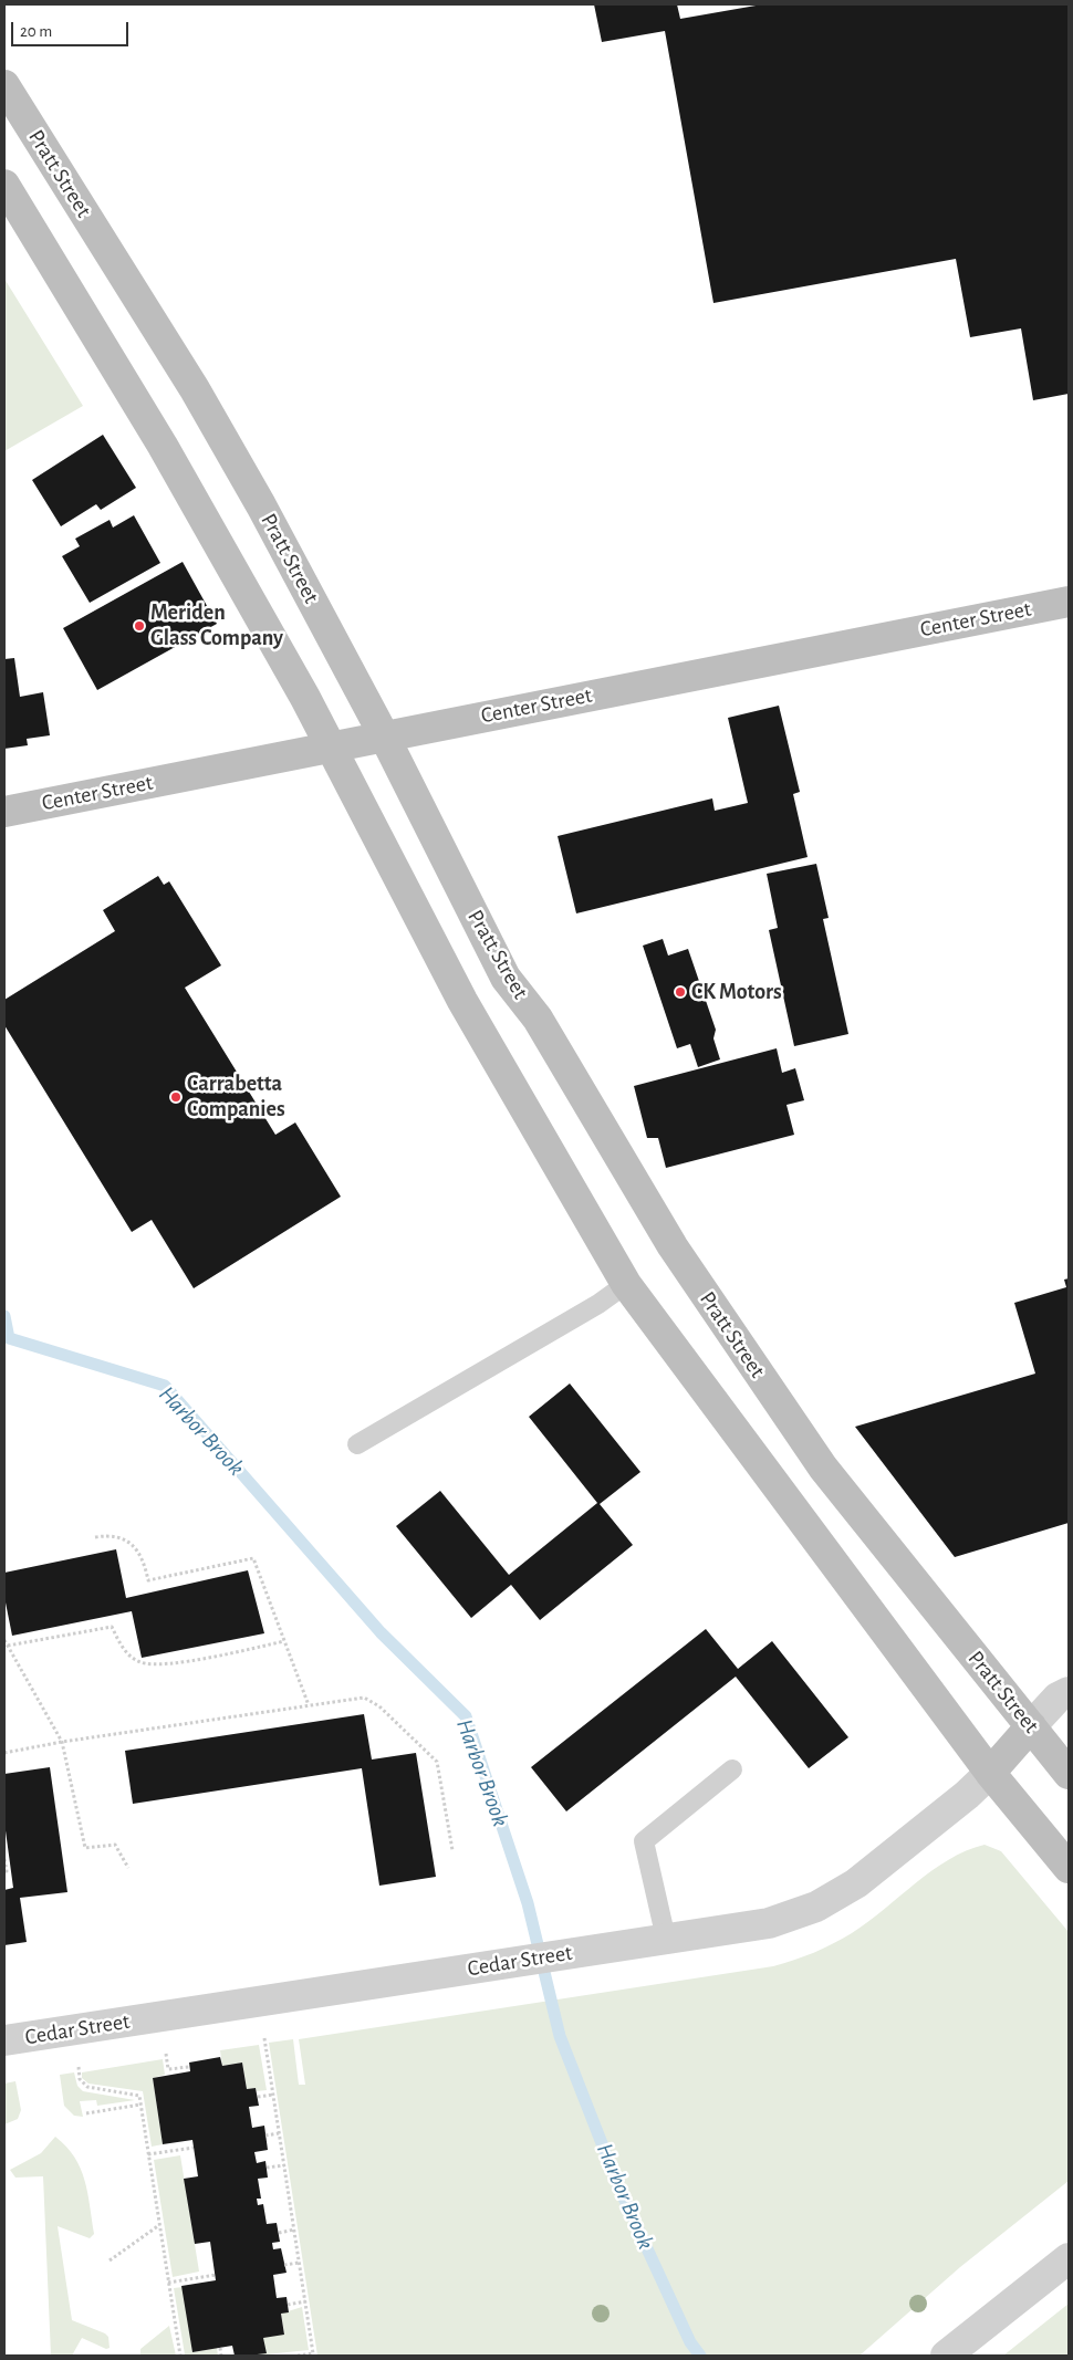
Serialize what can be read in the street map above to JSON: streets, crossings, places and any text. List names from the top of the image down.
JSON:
{
  "streets": {
    "street": ["Pratt Street", "Center Street", "Cedar Street"]
  },
  "crossings": [
    ["Pratt Street", "Center Street"]
  ],
  "water": ["Harbor Brook"],
  "places": ["Meriden Glass Company", "CK Motors", "Carrabetta Companies"],
  "scale_bar": "20 m"
}
